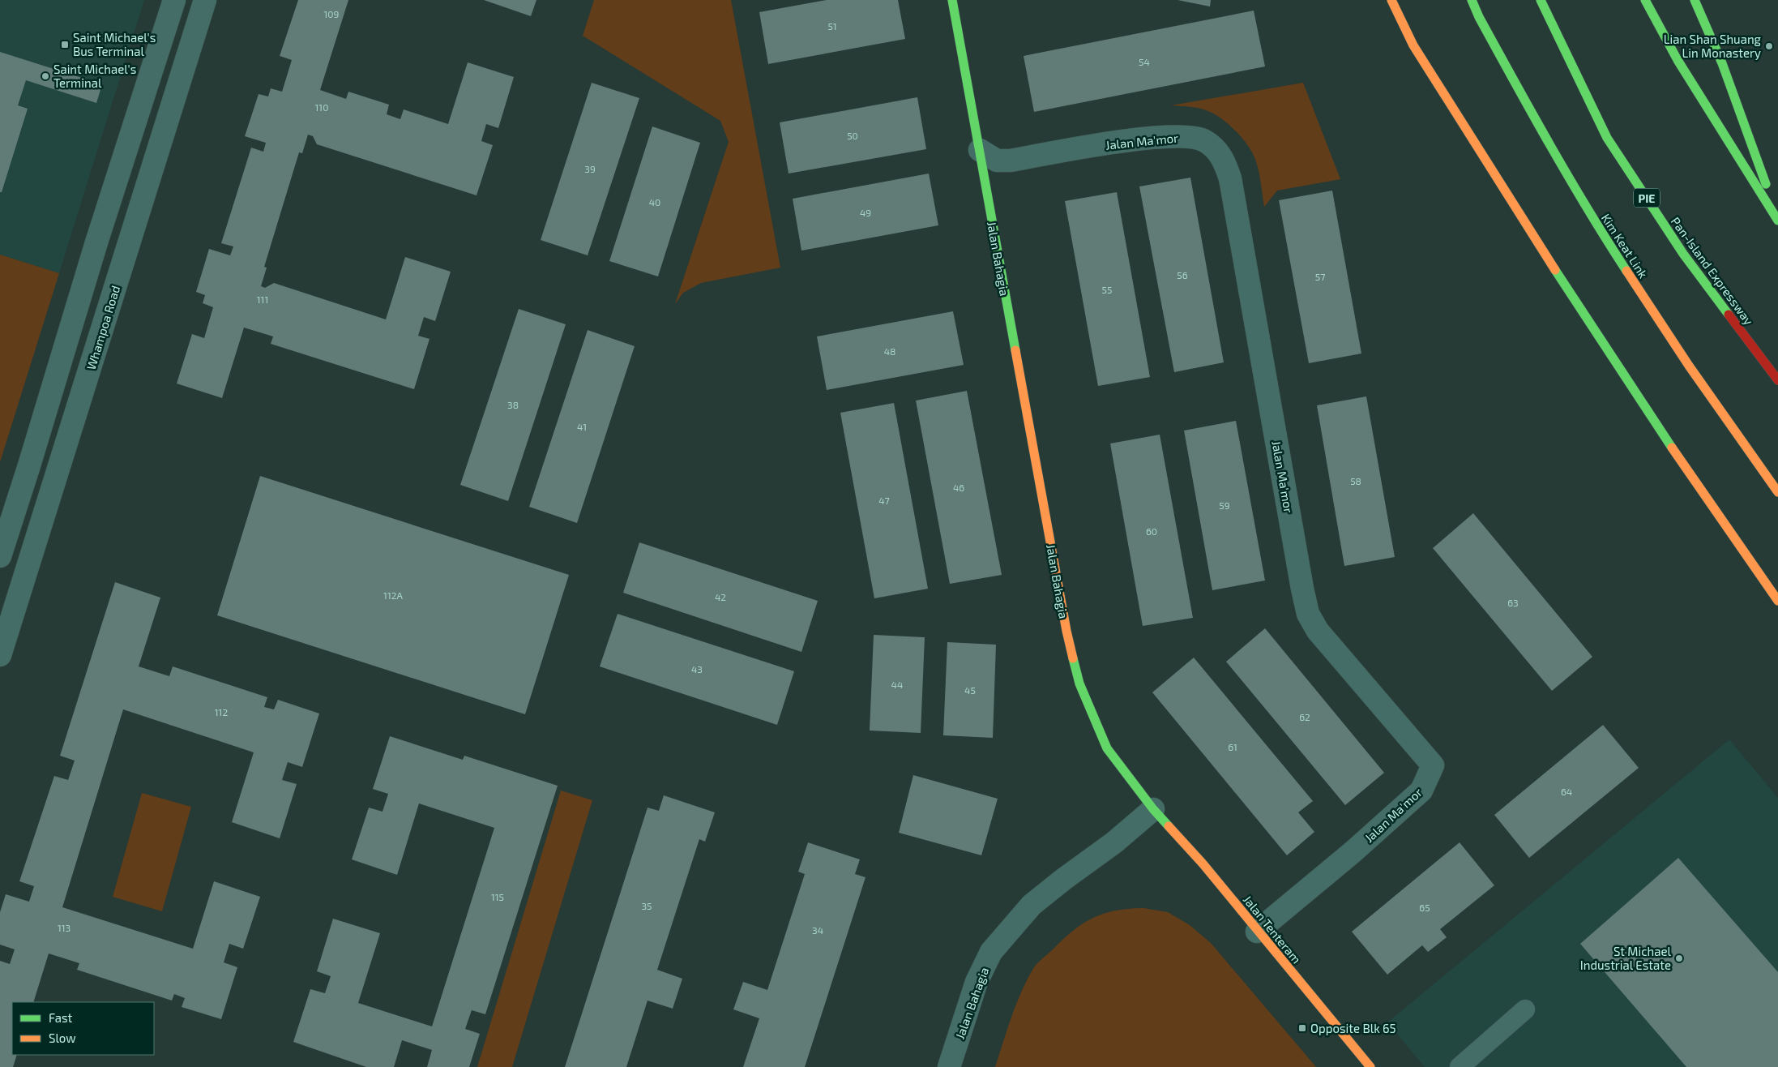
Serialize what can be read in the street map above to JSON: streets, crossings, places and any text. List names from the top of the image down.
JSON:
{
  "streets": {
    "main road": [
      "PIE",
      "Kim Keat Link",
      "Jalan Bahagia",
      "Pan-Island Expressway",
      "Jalan Tenteram"
    ],
    "street": ["Jalan Ma'mor", "Whampoa Road"]
  },
  "crossings": [
    ["Jalan Ma'mor", "Jalan Bahagia"],
    ["Jalan Ma'mor", "Jalan Tenteram"],
    ["Jalan Bahagia", "Jalan Tenteram"]
  ],
  "places": {
    "transit": ["Saint Michael's Bus Terminal", "Opposite Blk 65"],
    "other": ["Lian Shan Shuang Lin Monastery", "Saint Michael's Terminal", "St Michael Industrial Estate"]
  },
  "house_numbers": [
    "109",
    "51",
    "54",
    "110",
    "50",
    "39",
    "40",
    "49",
    "56",
    "57",
    "55",
    "111",
    "48",
    "38",
    "41",
    "58",
    "46",
    "47",
    "59",
    "60",
    "112A",
    "42",
    "63",
    "43",
    "44",
    "45",
    "112",
    "62",
    "61",
    "64",
    "115",
    "35",
    "65",
    "113",
    "34"
  ],
  "legend": ["Fast", "Slow"]
}
